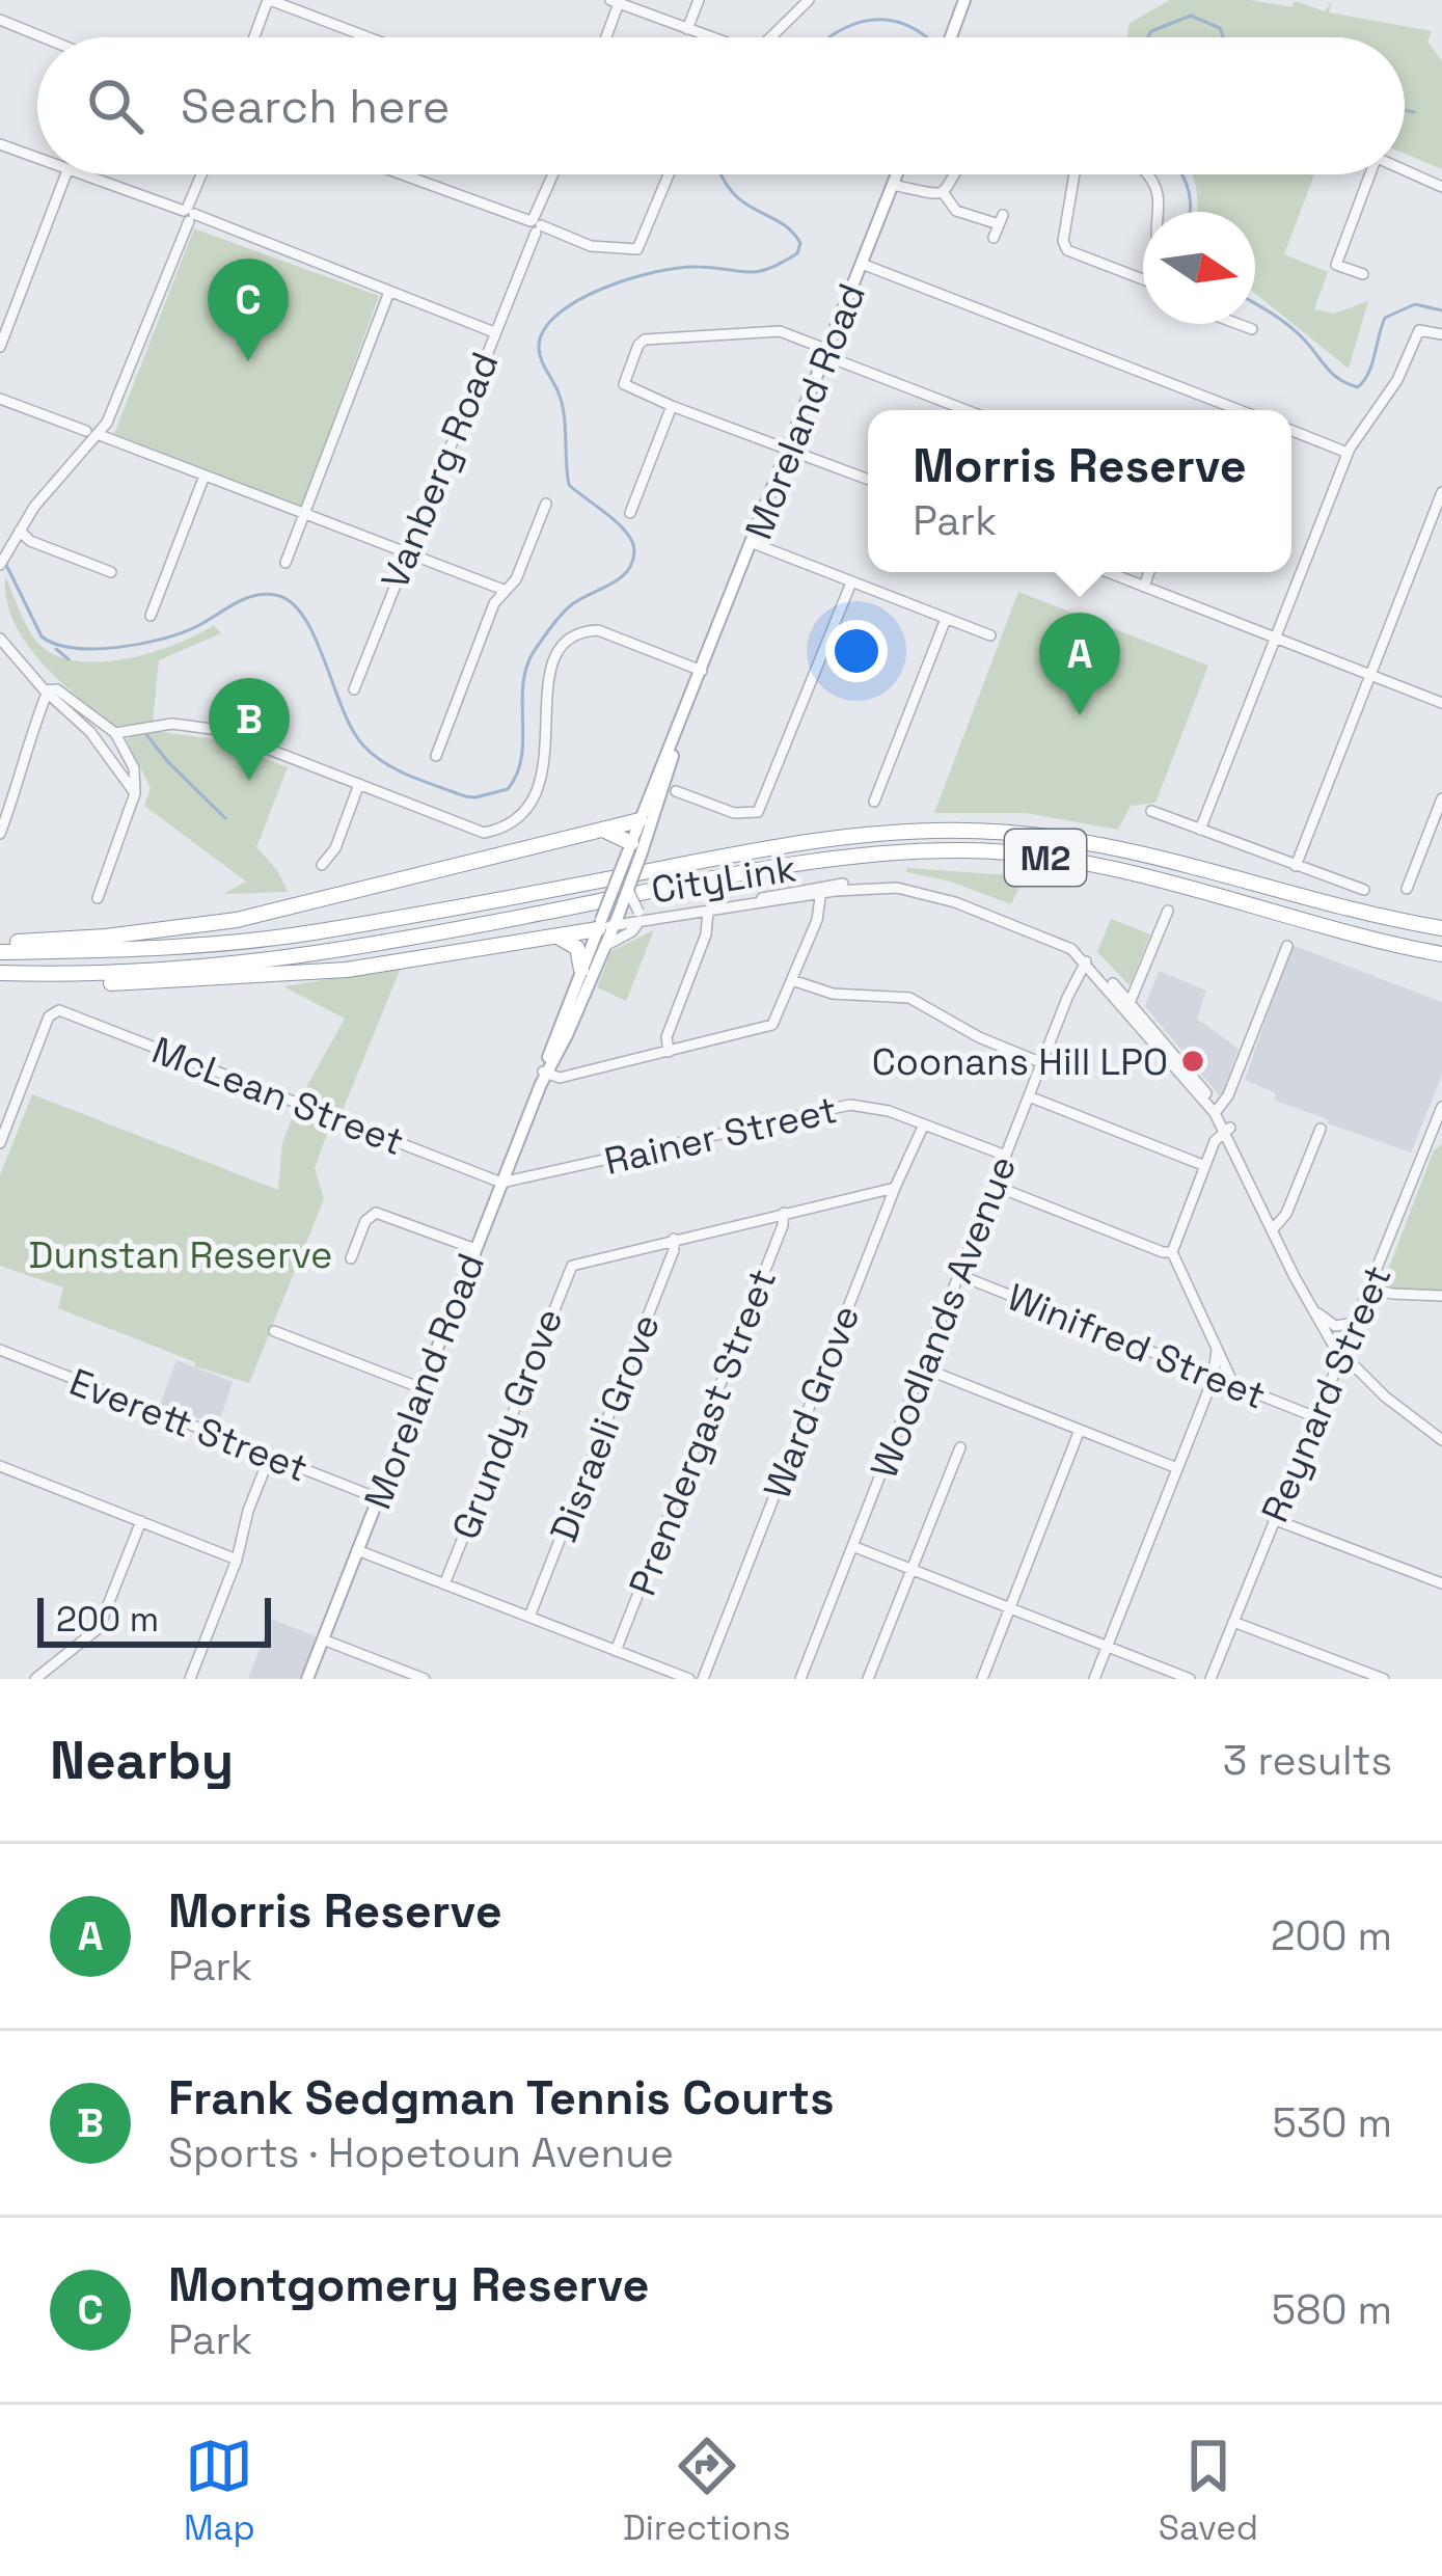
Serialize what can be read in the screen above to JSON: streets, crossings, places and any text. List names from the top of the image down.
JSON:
{
  "streets": {
    "highway": ["M2", "CityLink"],
    "main road": ["Moreland Road"],
    "street": [
      "Vanberg Road",
      "McLean Street",
      "Rainer Street",
      "Woodlands Avenue",
      "Winifred Street",
      "Reynard Street",
      "Ward Grove",
      "Grundy Grove",
      "Everett Street",
      "Disraeli Grove",
      "Prendergast Street"
    ]
  },
  "crossings": [
    ["Moreland Road", "McLean Street"],
    ["Moreland Road", "Rainer Street"],
    ["Moreland Road", "Everett Street"],
    ["McLean Street", "Rainer Street"],
    ["Rainer Street", "Woodlands Avenue"],
    ["Rainer Street", "Ward Grove"],
    ["Woodlands Avenue", "Winifred Street"],
    ["Winifred Street", "Reynard Street"],
    ["Grundy Grove", "Disraeli Grove"]
  ],
  "parks": ["Dunstan Reserve"],
  "places": ["Coonans Hill LPO"],
  "scale_bar": "200 m",
  "north": "right",
  "page": {
    "search": "Search here",
    "pins": ["C", "A", "B"],
    "popup": ["Morris Reserve", "Park"],
    "scale": "200 m",
    "heading": ["Nearby", "3 results"],
    "list": [
      {
        "mark": "A",
        "name": "Morris Reserve",
        "note": "Park",
        "value": "200 m"
      },
      {
        "mark": "B",
        "name": "Frank Sedgman Tennis Courts",
        "note": "Sports · Hopetoun Avenue",
        "value": "530 m"
      },
      {
        "mark": "C",
        "name": "Montgomery Reserve",
        "note": "Park",
        "value": "580 m"
      }
    ],
    "nav": ["Map", "Directions", "Saved"]
  }
}
